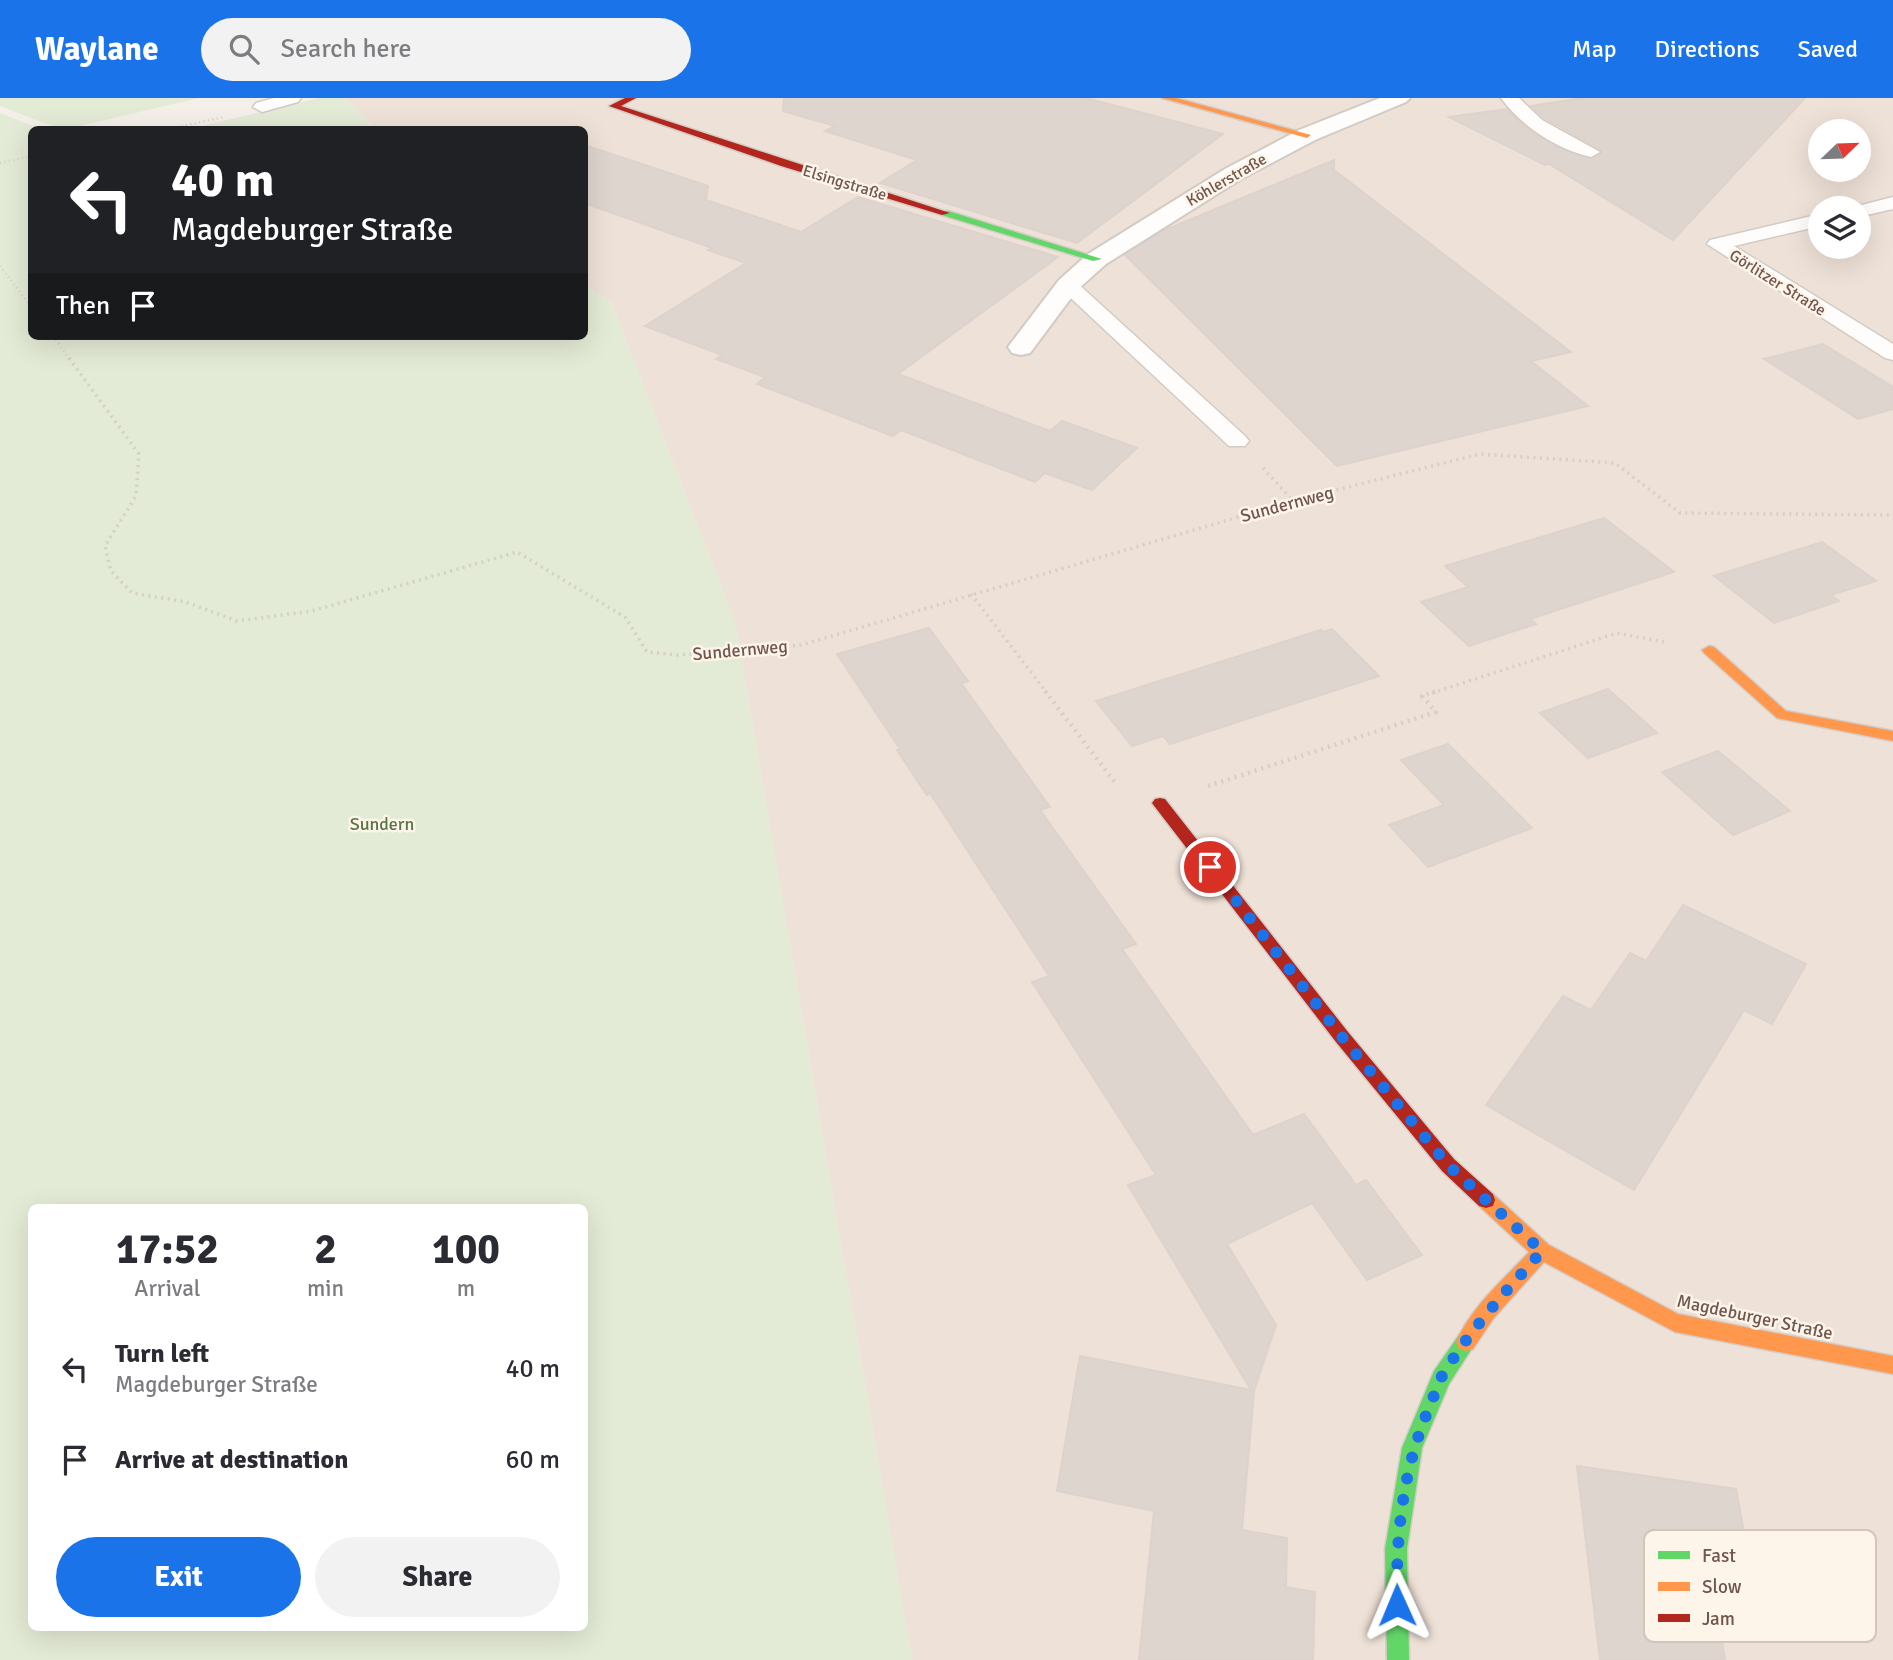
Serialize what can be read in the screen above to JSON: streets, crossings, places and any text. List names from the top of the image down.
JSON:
{
  "streets": {
    "street": ["Köhlerstraße", "Elsingstraße", "Magdeburger Straße"],
    "lane": ["Görlitzer Straße"],
    "path": ["Sundernweg"]
  },
  "crossings": [
    ["Köhlerstraße", "Elsingstraße"]
  ],
  "parks": ["Sundern"],
  "legend": ["Fast", "Slow", "Jam"],
  "north": "top right",
  "page": {
    "header": "Waylane",
    "search": "Search here",
    "nav": ["Map", "Directions", "Saved"],
    "turn": ["40 m", "Magdeburger Straße"],
    "then": "Then",
    "eta": [
      "17:52",
      "Arrival",
      "2",
      "min",
      "100",
      "m"
    ],
    "list": [
      {
        "name": "Turn left",
        "note": "Magdeburger Straße",
        "value": "40 m"
      },
      {
        "name": "Arrive at destination",
        "value": "60 m"
      }
    ],
    "buttons": ["Exit", "Share"]
  }
}
